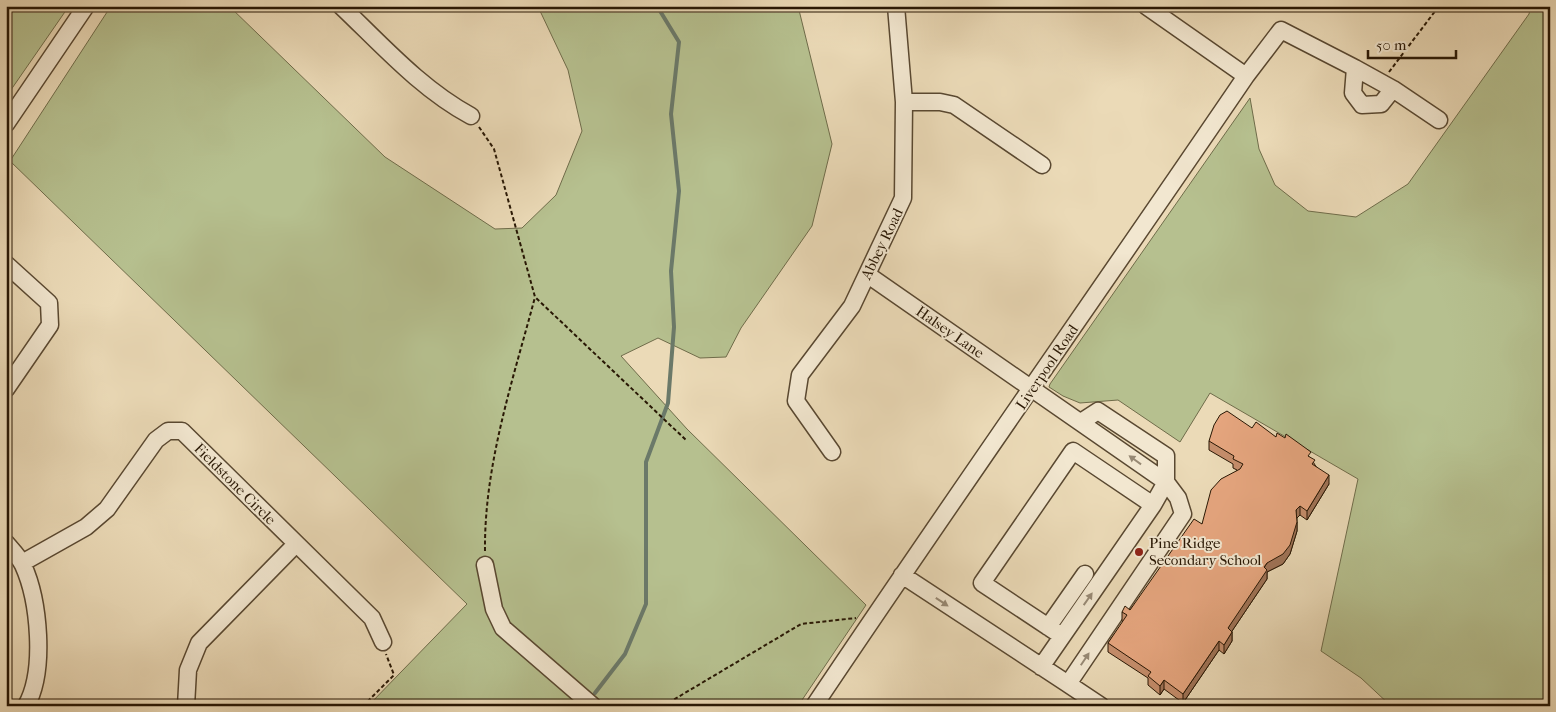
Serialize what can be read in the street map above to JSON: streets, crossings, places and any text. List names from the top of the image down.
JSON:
{
  "streets": {
    "street": [
      "Abbey Road",
      "Halsey Lane",
      "Liverpool Road",
      "Fieldstone Circle"
    ]
  },
  "crossings": [
    ["Abbey Road", "Halsey Lane"],
    ["Halsey Lane", "Liverpool Road"]
  ],
  "places": ["Pine Ridge Secondary School"],
  "scale_bar": "50 m"
}
